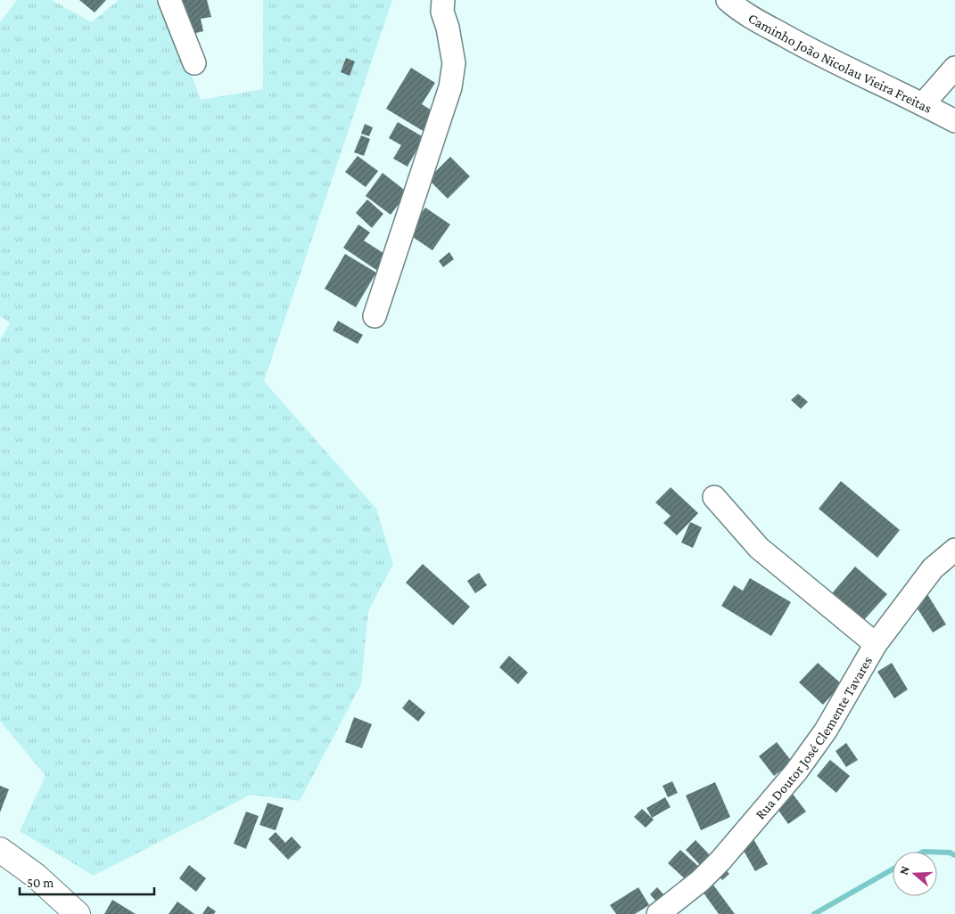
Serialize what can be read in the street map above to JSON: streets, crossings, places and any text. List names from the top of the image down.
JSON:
{
  "streets": {
    "street": ["Caminho João Nicolau Vieira Freitas", "Rua Doutor José Clemente Tavares"]
  },
  "scale_bar": "50 m",
  "north": "left"
}
